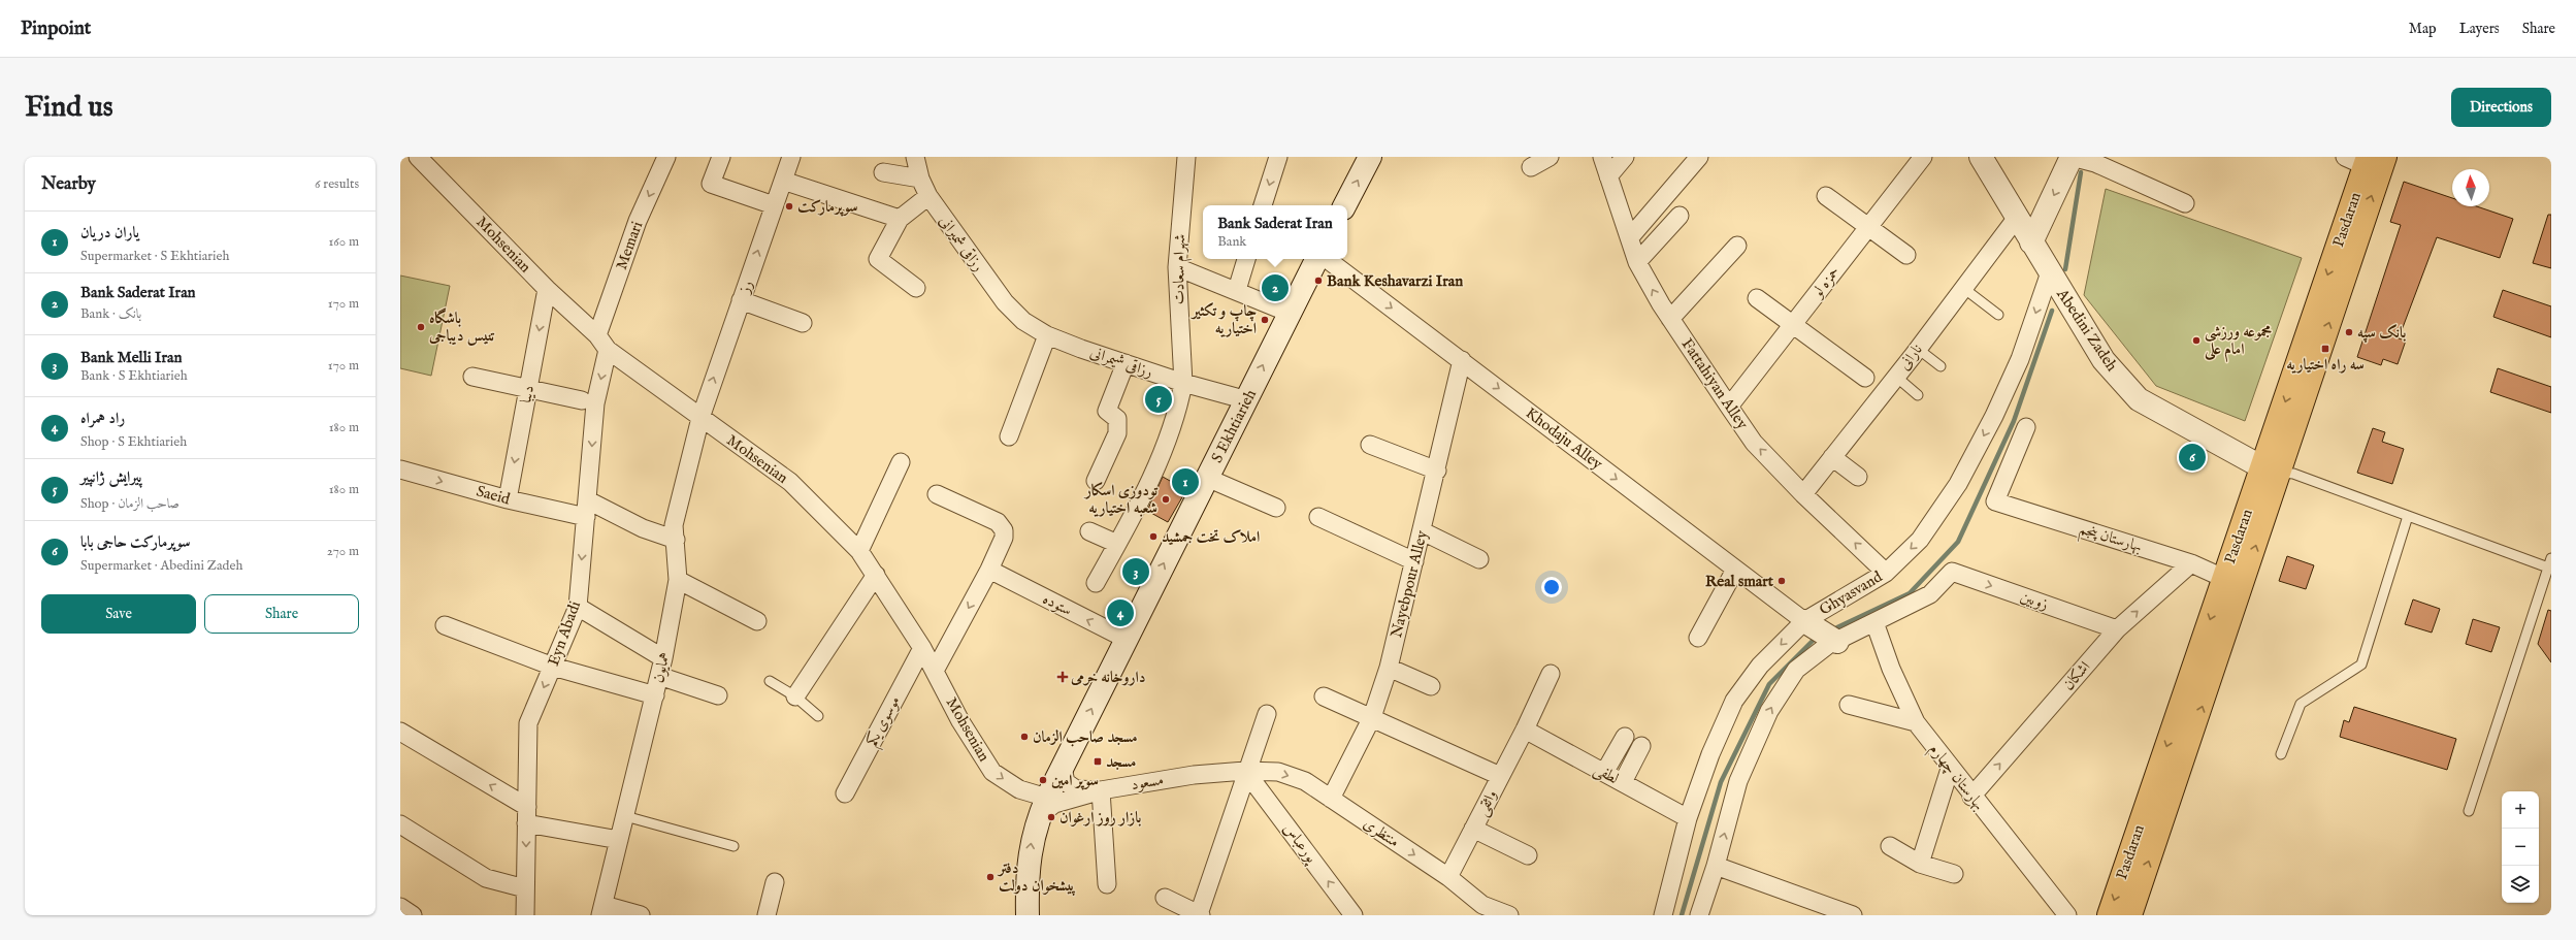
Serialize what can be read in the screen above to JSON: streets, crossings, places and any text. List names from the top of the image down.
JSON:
{
  "streets": {
    "main road": ["Pasdaran", "Abedini Zadeh", "S Ekhtiarieh"],
    "street": [
      "رزاقی شمیرانی",
      "Mohsenian",
      "Memari",
      "شهرام سعادت",
      "حمزه لو",
      "رز",
      "نارانی",
      "رزاقی شیمرانی",
      "Fattahiyan Alley",
      "دیبا",
      "Khodaju Alley",
      "Saeid",
      "بهارستان پنجم",
      "Nayebpour Alley",
      "Ghyasvand",
      "زوبین",
      "ستوده",
      "Eyn Abadi",
      "همایون",
      "اشکان",
      "موسوی یکم",
      "لطفی",
      "بهارستان چهارم",
      "مسعود",
      "واثقی",
      "منتظری",
      "پورعباس"
    ]
  },
  "crossings": [
    ["Pasdaran", "Abedini Zadeh"],
    ["Pasdaran", "بهارستان پنجم"],
    ["رزاقی شمیرانی", "رزاقی شیمرانی"],
    ["Mohsenian", "Memari"],
    ["Mohsenian", "رز"],
    ["Mohsenian", "دیبا"],
    ["Mohsenian", "S Ekhtiarieh"],
    ["Mohsenian", "Eyn Abadi"],
    ["Mohsenian", "همایون"],
    ["Mohsenian", "موسوی یکم"],
    ["شهرام سعادت", "رزاقی شیمرانی"],
    ["حمزه لو", "Fattahiyan Alley"],
    ["رز", "همایون"],
    ["Abedini Zadeh", "نارانی"],
    ["Abedini Zadeh", "Ghyasvand"],
    ["نارانی", "Fattahiyan Alley"],
    ["رزاقی شیمرانی", "S Ekhtiarieh"],
    ["Fattahiyan Alley", "Ghyasvand"],
    ["دیبا", "Saeid"],
    ["S Ekhtiarieh", "ستوده"],
    ["S Ekhtiarieh", "مسعود"],
    ["Khodaju Alley", "Nayebpour Alley"],
    ["Khodaju Alley", "Ghyasvand"],
    ["Saeid", "Eyn Abadi"],
    ["Saeid", "همایون"],
    ["بهارستان پنجم", "اشکان"],
    ["Nayebpour Alley", "منتظری"],
    ["Ghyasvand", "لطفی"],
    ["زوبین", "اشکان"],
    ["زوبین", "بهارستان چهارم"],
    ["اشکان", "بهارستان چهارم"],
    ["لطفی", "واثقی"],
    ["مسعود", "منتظری"],
    ["مسعود", "پورعباس"],
    ["واثقی", "منتظری"],
    ["منتظری", "پورعباس"]
  ],
  "one_way": [
    "Memari",
    "رز",
    "دیبا",
    "S Ekhtiarieh",
    "Khodaju Alley",
    "زوبین",
    "ستوده",
    "Eyn Abadi",
    "اشکان",
    "پورعباس"
  ],
  "places": {
    "other": [
      "سوپرمارکت",
      "Bank Keshavarzi Iran",
      "چاپ و تکثیر اختیاریه",
      "باشگاه تنیس دیباجی",
      "بانک سپه",
      "مجموعه ورزشی امام علی",
      "تودوزی اسکار شعبه اختیاریه",
      "املاک تخت جمشید",
      "Real smart",
      "مسجد صاحب الزمان",
      "سوپر امین",
      "بازار روز ارغوان",
      "دفتر پیشخوان دولت"
    ],
    "transit": ["سه راه اختیاریه", "مسجد"],
    "health": ["داروخانه خرمی"]
  },
  "north": "top",
  "page": {
    "header": "Pinpoint",
    "nav": ["Map", "Layers", "Share"],
    "buttons": [
      "Directions",
      ["Save", "Share"]
    ],
    "title": "Find us",
    "heading": ["Nearby", "6 results"],
    "popup": ["Bank Saderat Iran", "Bank"],
    "list": [
      {
        "mark": "1",
        "name": "یاران دریان",
        "note": "Supermarket · S Ekhtiarieh",
        "value": "160 m"
      },
      {
        "mark": "2",
        "name": "Bank Saderat Iran",
        "note": "Bank · بانک",
        "value": "170 m"
      },
      {
        "mark": "3",
        "name": "Bank Melli Iran",
        "note": "Bank · S Ekhtiarieh",
        "value": "170 m"
      },
      {
        "mark": "4",
        "name": "راد همراه",
        "note": "Shop · S Ekhtiarieh",
        "value": "180 m"
      },
      {
        "mark": "5",
        "name": "پیرایش ژانپیر",
        "note": "Shop · صاحب الزمان",
        "value": "180 m"
      },
      {
        "mark": "6",
        "name": "سوپرمارکت حاجی بابا",
        "note": "Supermarket · Abedini Zadeh",
        "value": "270 m"
      }
    ],
    "pins": [
      "2",
      "5",
      "6",
      "1",
      "3",
      "4"
    ],
    "map_buttons": ["+", "−"]
  }
}
